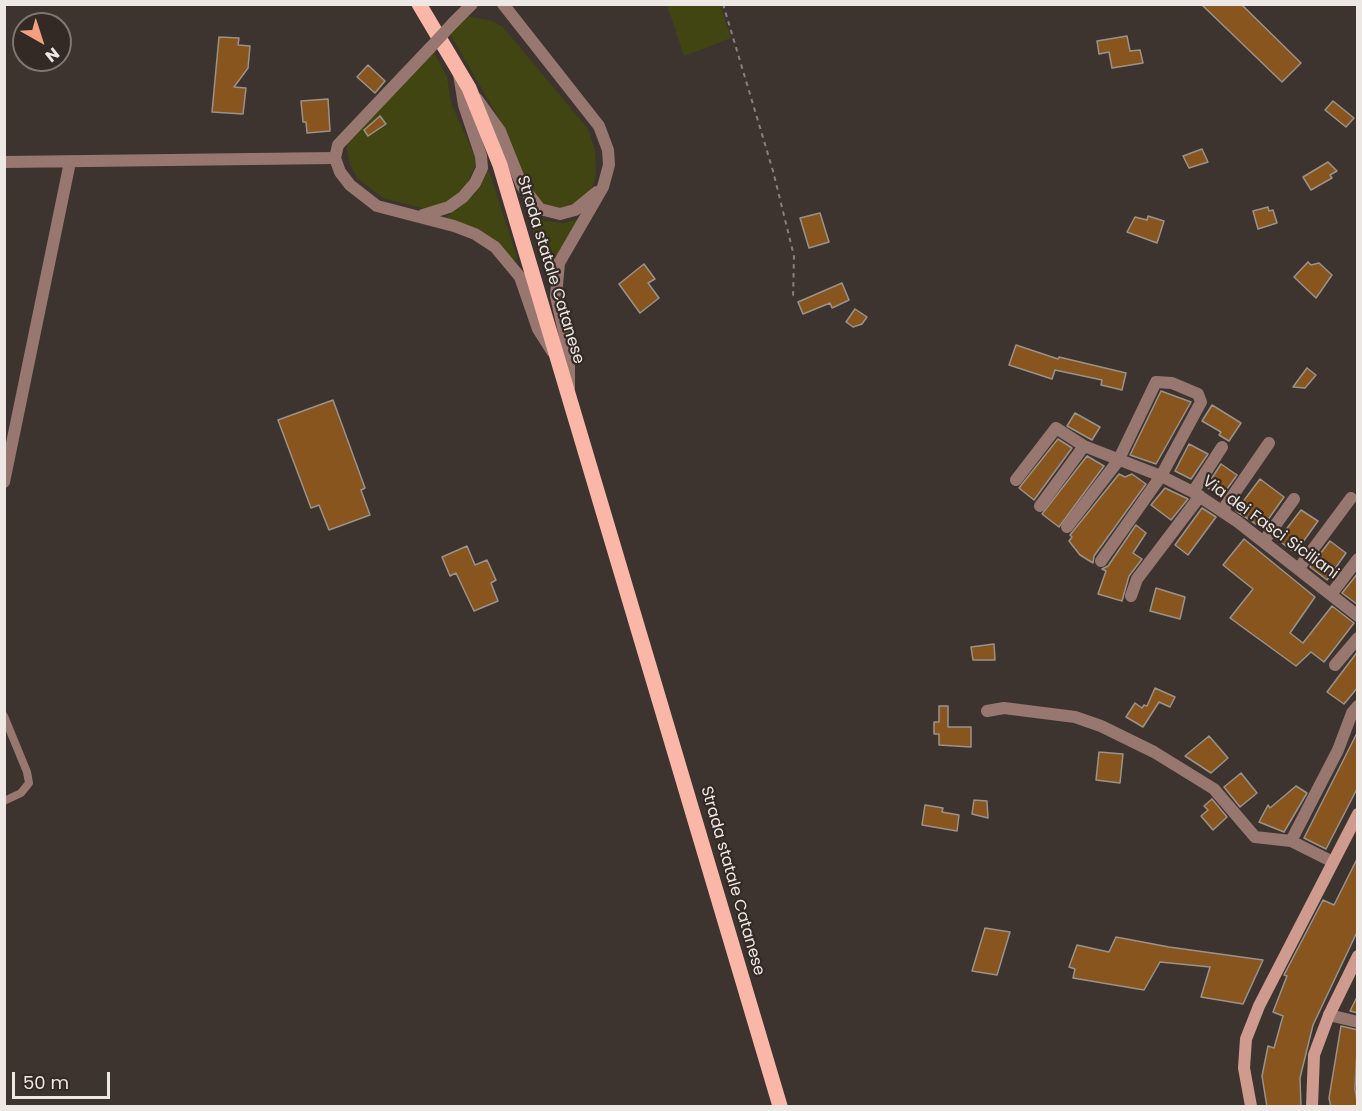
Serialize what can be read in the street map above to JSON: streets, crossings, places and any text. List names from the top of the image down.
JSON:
{
  "streets": {
    "main road": ["Strada statale Catanese"],
    "street": ["Via dei Fasci Siciliani"]
  },
  "scale_bar": "50 m",
  "north": "bottom right"
}
